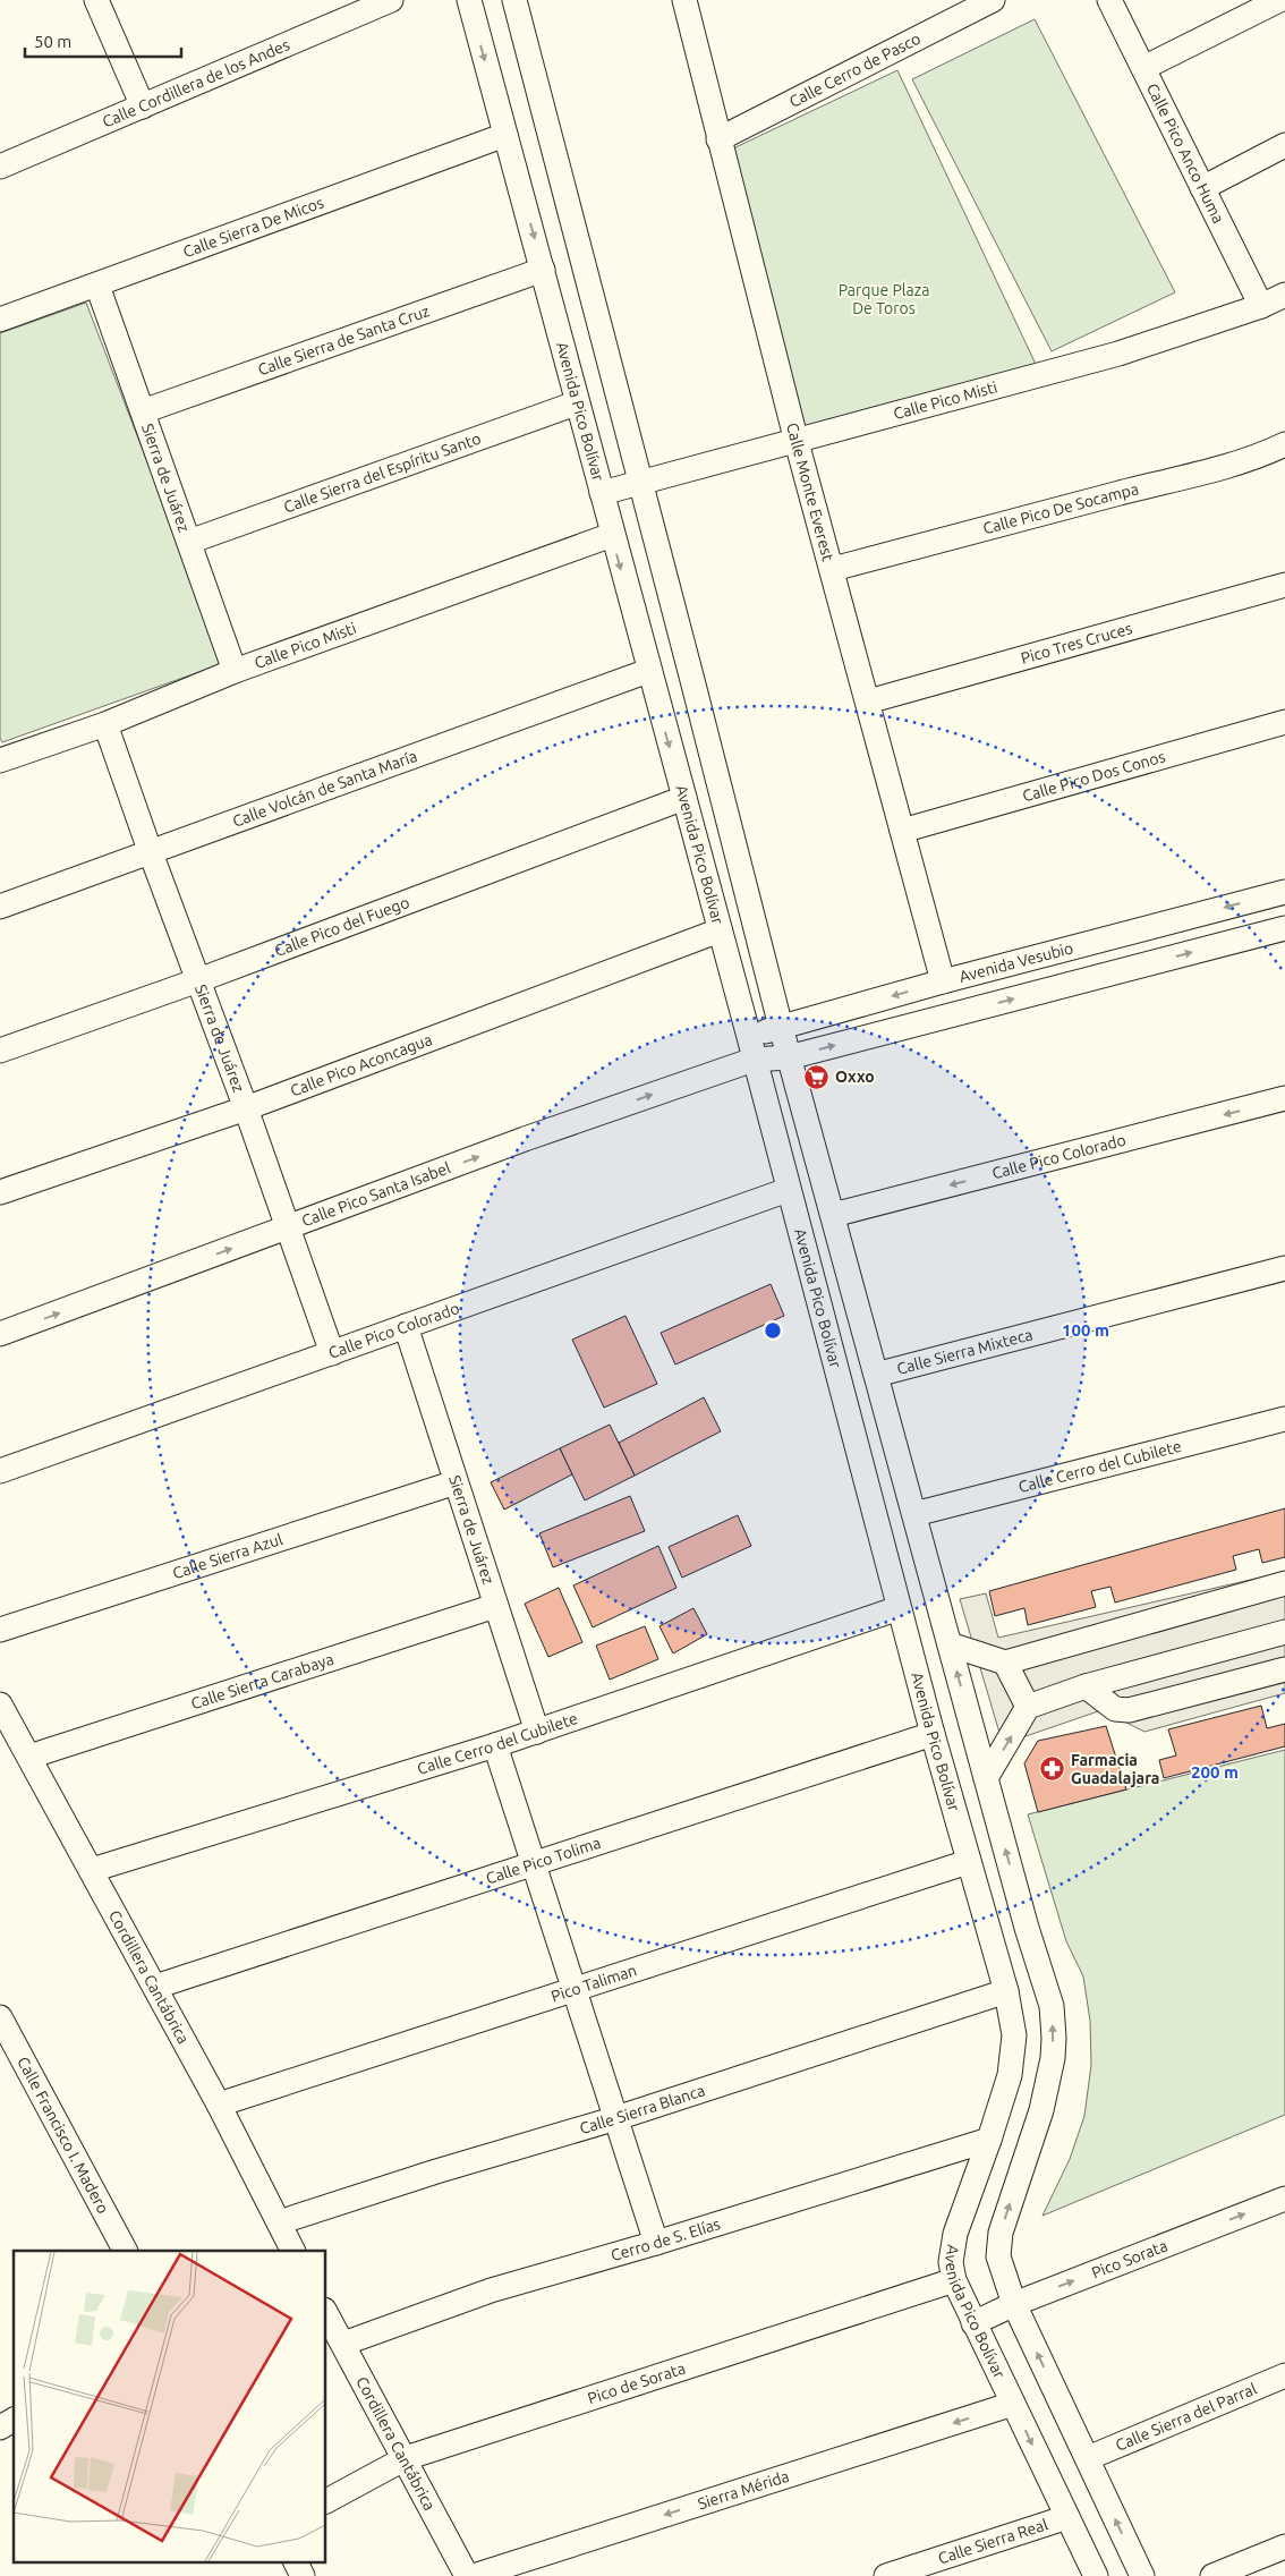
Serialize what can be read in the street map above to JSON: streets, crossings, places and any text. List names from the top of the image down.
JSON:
{
  "streets": {
    "street": [
      "Calle Cerro de Pasco",
      "Calle Cordillera de los Andes",
      "Calle Pico Anco Huma",
      "Calle Sierra De Micos",
      "Calle Sierra de Santa Cruz",
      "Calle Pico Misti",
      "Avenida Pico Bolívar",
      "Calle Sierra del Espíritu Santo",
      "Sierra de Juárez",
      "Calle Monte Everest",
      "Calle Pico De Socampa",
      "Pico Tres Cruces",
      "Calle Pico Dos Conos",
      "Calle Volcán de Santa María",
      "Calle Pico del Fuego",
      "Avenida Vesubio",
      "Calle Pico Aconcagua",
      "Calle Pico Colorado",
      "Calle Pico Santa Isabel",
      "Calle Sierra Mixteca",
      "Calle Cerro del Cubilete",
      "Calle Sierra Azul",
      "Calle Sierra Carabaya",
      "Calle Pico Tolima",
      "Cordillera Cantábrica",
      "Pico Taliman",
      "Calle Sierra Blanca",
      "Calle Francisco I. Madero",
      "Cerro de S. Elías",
      "Pico Sorata",
      "Pico de Sorata",
      "Calle Sierra del Parral",
      "Sierra Mérida",
      "Calle Sierra Real"
    ]
  },
  "crossings": [
    ["Calle Cerro de Pasco", "Calle Monte Everest"],
    ["Calle Pico Anco Huma", "Calle Pico Misti"],
    ["Calle Sierra De Micos", "Avenida Pico Bolívar"],
    ["Calle Sierra De Micos", "Sierra de Juárez"],
    ["Calle Sierra de Santa Cruz", "Avenida Pico Bolívar"],
    ["Calle Sierra de Santa Cruz", "Sierra de Juárez"],
    ["Calle Pico Misti", "Avenida Pico Bolívar"],
    ["Calle Pico Misti", "Sierra de Juárez"],
    ["Calle Pico Misti", "Calle Monte Everest"],
    ["Avenida Pico Bolívar", "Calle Sierra del Espíritu Santo"],
    ["Avenida Pico Bolívar", "Calle Volcán de Santa María"],
    ["Avenida Pico Bolívar", "Calle Pico del Fuego"],
    ["Avenida Pico Bolívar", "Avenida Vesubio"],
    ["Avenida Pico Bolívar", "Calle Pico Aconcagua"],
    ["Avenida Pico Bolívar", "Calle Pico Colorado"],
    ["Avenida Pico Bolívar", "Calle Pico Santa Isabel"],
    ["Avenida Pico Bolívar", "Calle Cerro del Cubilete"],
    ["Avenida Pico Bolívar", "Calle Pico Tolima"],
    ["Avenida Pico Bolívar", "Pico Taliman"],
    ["Avenida Pico Bolívar", "Calle Sierra Blanca"],
    ["Avenida Pico Bolívar", "Cerro de S. Elías"],
    ["Avenida Pico Bolívar", "Pico Sorata"],
    ["Avenida Pico Bolívar", "Pico de Sorata"],
    ["Avenida Pico Bolívar", "Sierra Mérida"],
    ["Avenida Pico Bolívar", "Calle Sierra Real"],
    ["Calle Sierra del Espíritu Santo", "Sierra de Juárez"],
    ["Sierra de Juárez", "Calle Volcán de Santa María"],
    ["Sierra de Juárez", "Calle Pico del Fuego"],
    ["Sierra de Juárez", "Calle Pico Aconcagua"],
    ["Sierra de Juárez", "Calle Pico Colorado"],
    ["Sierra de Juárez", "Calle Pico Santa Isabel"],
    ["Sierra de Juárez", "Calle Cerro del Cubilete"],
    ["Sierra de Juárez", "Calle Sierra Azul"],
    ["Sierra de Juárez", "Calle Sierra Carabaya"],
    ["Calle Monte Everest", "Calle Pico De Socampa"],
    ["Calle Monte Everest", "Pico Tres Cruces"],
    ["Calle Monte Everest", "Calle Pico Dos Conos"],
    ["Calle Monte Everest", "Avenida Vesubio"],
    ["Avenida Vesubio", "Calle Pico Santa Isabel"],
    ["Calle Cerro del Cubilete", "Cordillera Cantábrica"],
    ["Calle Sierra Carabaya", "Cordillera Cantábrica"],
    ["Calle Pico Tolima", "Cordillera Cantábrica"],
    ["Cordillera Cantábrica", "Pico Taliman"],
    ["Cordillera Cantábrica", "Calle Sierra Blanca"],
    ["Cordillera Cantábrica", "Cerro de S. Elías"],
    ["Cordillera Cantábrica", "Pico de Sorata"]
  ],
  "one_way": ["Calle Pico Santa Isabel", "Pico Sorata", "Sierra Mérida"],
  "parks": ["Parque Plaza De Toros"],
  "places": {
    "supermarket": ["Oxxo"],
    "pharmacy": ["Farmacia Guadalajara"]
  },
  "scale_bar": "50 m",
  "rings": ["100 m", "200 m"]
}
